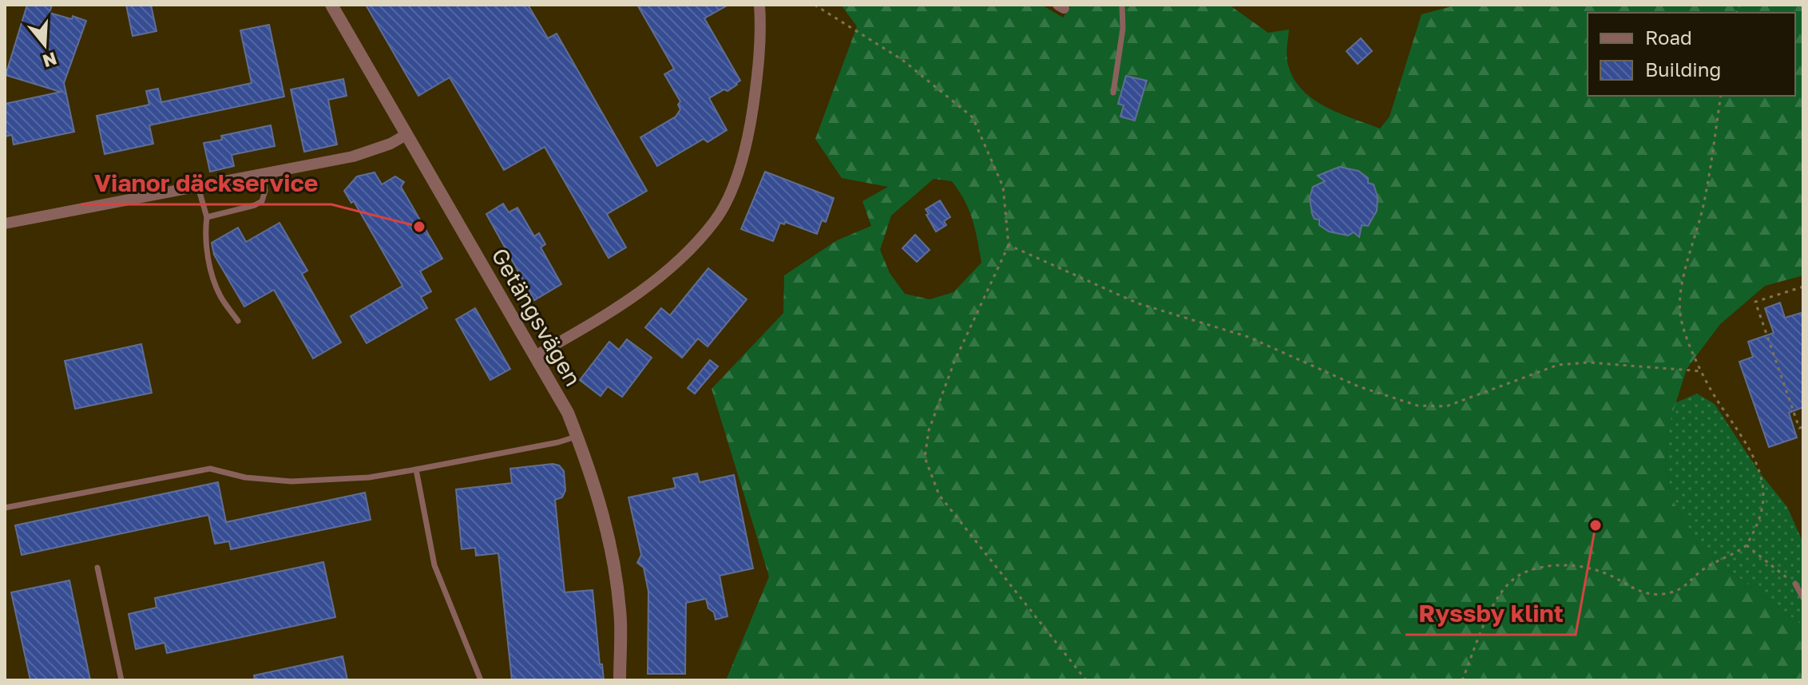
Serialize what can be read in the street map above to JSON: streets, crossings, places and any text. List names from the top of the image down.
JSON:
{
  "streets": {
    "street": ["Getängsvägen"]
  },
  "places": ["Vianor däckservice", "Ryssby klint"],
  "legend": ["Road", "Building"],
  "north": "bottom"
}
